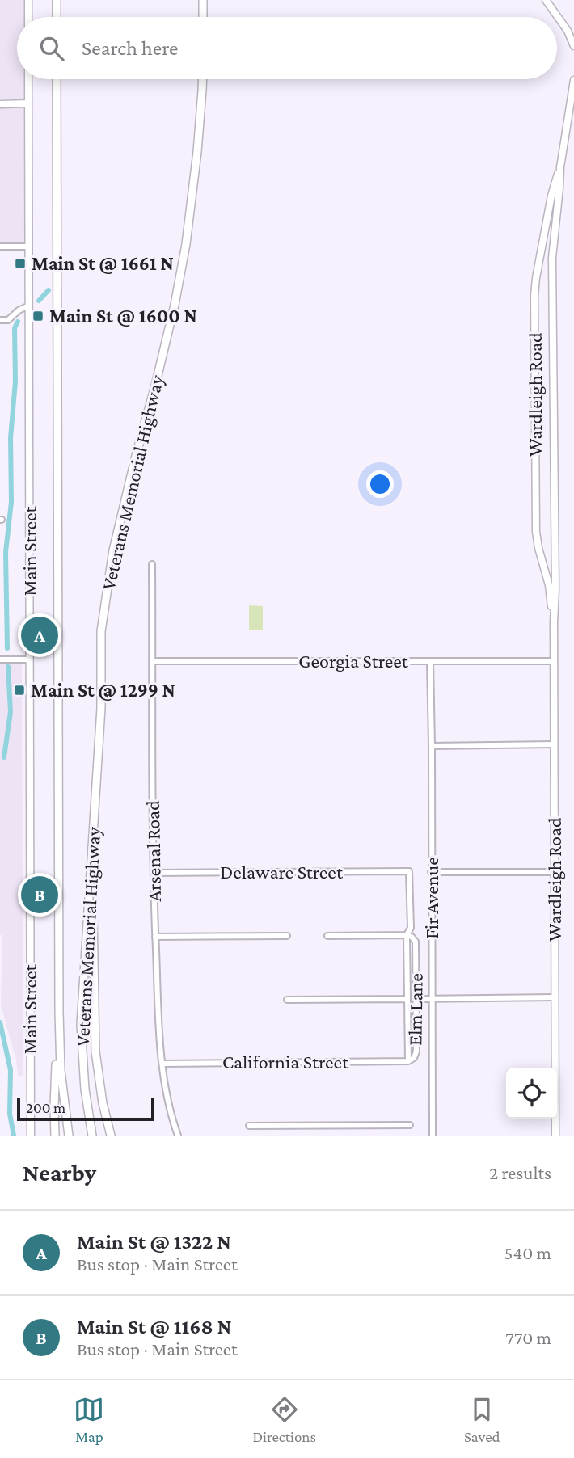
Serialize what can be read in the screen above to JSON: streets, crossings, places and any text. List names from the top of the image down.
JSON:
{
  "streets": {
    "highway": ["Veterans Memorial Highway"],
    "main road": ["Wardleigh Road", "Main Street"],
    "street": [
      "Georgia Street",
      "Arsenal Road",
      "Delaware Street",
      "Fir Avenue",
      "Elm Lane",
      "California Street"
    ]
  },
  "crossings": [
    ["Wardleigh Road", "Georgia Street"],
    ["Georgia Street", "Arsenal Road"],
    ["Georgia Street", "Fir Avenue"],
    ["Arsenal Road", "Delaware Street"],
    ["Arsenal Road", "California Street"],
    ["Delaware Street", "Elm Lane"],
    ["Elm Lane", "California Street"]
  ],
  "places": {
    "transit": ["Main St @ 1661 N", "Main St @ 1600 N", "Main St @ 1299 N"]
  },
  "scale_bar": "200 m",
  "page": {
    "search": "Search here",
    "pins": ["A", "B"],
    "scale": "200 m",
    "heading": ["Nearby", "2 results"],
    "list": [
      {
        "mark": "A",
        "name": "Main St @ 1322 N",
        "note": "Bus stop · Main Street",
        "value": "540 m"
      },
      {
        "mark": "B",
        "name": "Main St @ 1168 N",
        "note": "Bus stop · Main Street",
        "value": "770 m"
      }
    ],
    "nav": ["Map", "Directions", "Saved"]
  }
}
